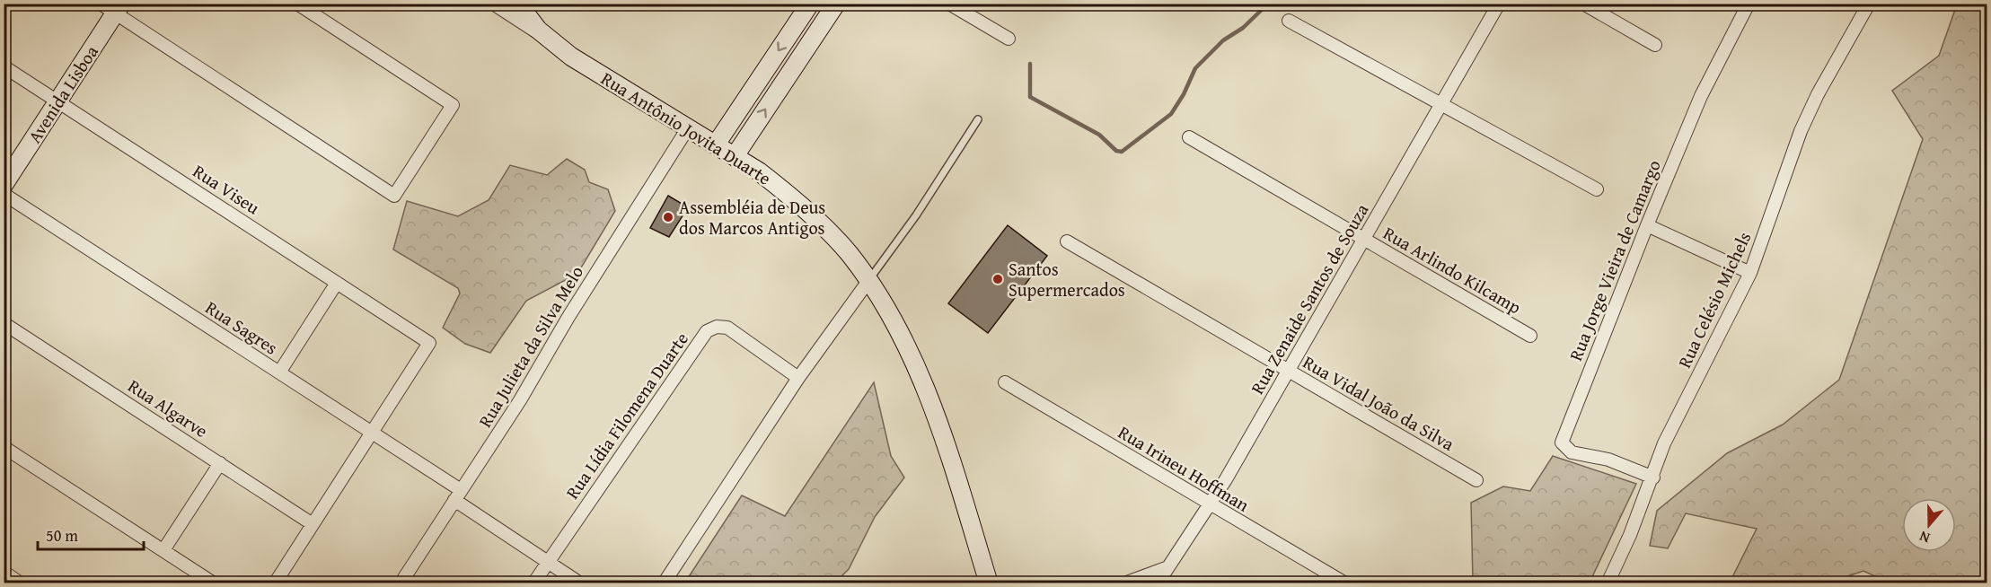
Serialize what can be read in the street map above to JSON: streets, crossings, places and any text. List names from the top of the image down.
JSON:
{
  "streets": {
    "main road": ["Avenida Lisboa", "Rua Antônio Jovita Duarte"],
    "street": [
      "Rua Viseu",
      "Rua Jorge Vieira de Camargo",
      "Rua Arlindo Kilcamp",
      "Rua Zenaide Santos de Souza",
      "Rua Celésio Michels",
      "Rua Sagres",
      "Rua Julieta da Silva Melo",
      "Rua Vidal João da Silva",
      "Rua Algarve",
      "Rua Lídia Filomena Duarte",
      "Rua Irineu Hoffman"
    ]
  },
  "crossings": [
    ["Avenida Lisboa", "Rua Viseu"],
    ["Rua Antônio Jovita Duarte", "Rua Julieta da Silva Melo"],
    ["Rua Viseu", "Rua Sagres"],
    ["Rua Jorge Vieira de Camargo", "Rua Celésio Michels"],
    ["Rua Arlindo Kilcamp", "Rua Zenaide Santos de Souza"],
    ["Rua Zenaide Santos de Souza", "Rua Vidal João da Silva"],
    ["Rua Zenaide Santos de Souza", "Rua Irineu Hoffman"],
    ["Rua Sagres", "Rua Julieta da Silva Melo"],
    ["Rua Sagres", "Rua Lídia Filomena Duarte"]
  ],
  "places": ["Assembléia de Deus dos Marcos Antigos", "Santos Supermercados"],
  "scale_bar": "50 m",
  "north": "bottom"
}
